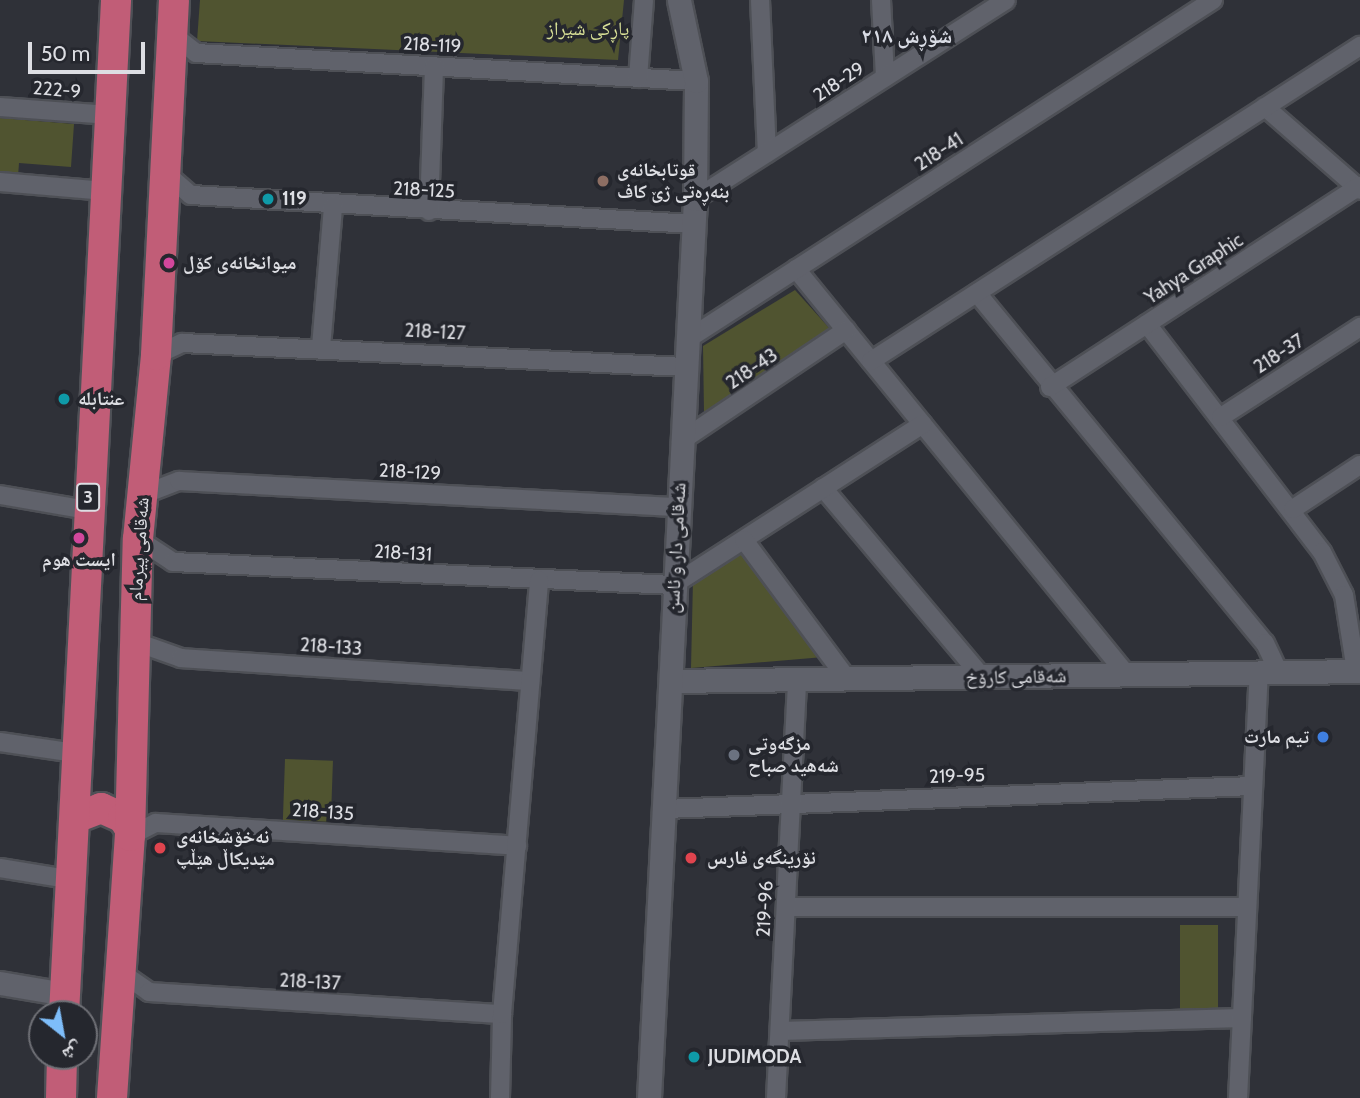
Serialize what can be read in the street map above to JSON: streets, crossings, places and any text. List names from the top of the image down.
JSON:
{
  "streets": {
    "highway": ["3", "شەقامی پیرمام"],
    "street": [
      "218-119",
      "218-29",
      "222-9",
      "218-41",
      "218-125",
      "Yahya Graphic",
      "218-127",
      "218-37",
      "218-43",
      "218-129",
      "شەقامی دار و ئاسن",
      "218-131",
      "218-133",
      "شەقامی کارۆخ",
      "219-95",
      "218-135",
      "219-96",
      "218-137"
    ]
  },
  "crossings": [
    ["218-119", "شەقامی دار و ئاسن"],
    ["218-119", "شەقامی پیرمام"],
    ["218-29", "شەقامی دار و ئاسن"],
    ["222-9", "3"],
    ["218-41", "شەقامی دار و ئاسن"],
    ["218-125", "شەقامی دار و ئاسن"],
    ["218-125", "شەقامی پیرمام"],
    ["218-127", "شەقامی دار و ئاسن"],
    ["218-127", "شەقامی پیرمام"],
    ["218-43", "شەقامی دار و ئاسن"],
    ["218-129", "شەقامی دار و ئاسن"],
    ["218-129", "شەقامی پیرمام"],
    ["شەقامی دار و ئاسن", "218-131"],
    ["شەقامی دار و ئاسن", "شەقامی کارۆخ"],
    ["شەقامی دار و ئاسن", "219-95"],
    ["شەقامی پیرمام", "218-131"],
    ["شەقامی پیرمام", "218-133"],
    ["شەقامی پیرمام", "218-135"],
    ["شەقامی پیرمام", "218-137"],
    ["شەقامی کارۆخ", "219-96"],
    ["219-95", "219-96"]
  ],
  "districts": ["شۆڕش ٢١٨"],
  "parks": ["پاڕکی شیراز"],
  "places": [
    "قوتابخانەی بنەڕەتی ژێ کاف",
    "119",
    "میوانخانەی کۆل",
    "عنتابله",
    "ايست هوم",
    "تيم مارت",
    "مزگه‌وتی شه‌هید صباح",
    "نەخۆشخانەی مێدیکاڵ هێڵپ",
    "نۆرینگەی فارس",
    "JUDIMODA"
  ],
  "scale_bar": "50 m",
  "north": "bottom right"
}
